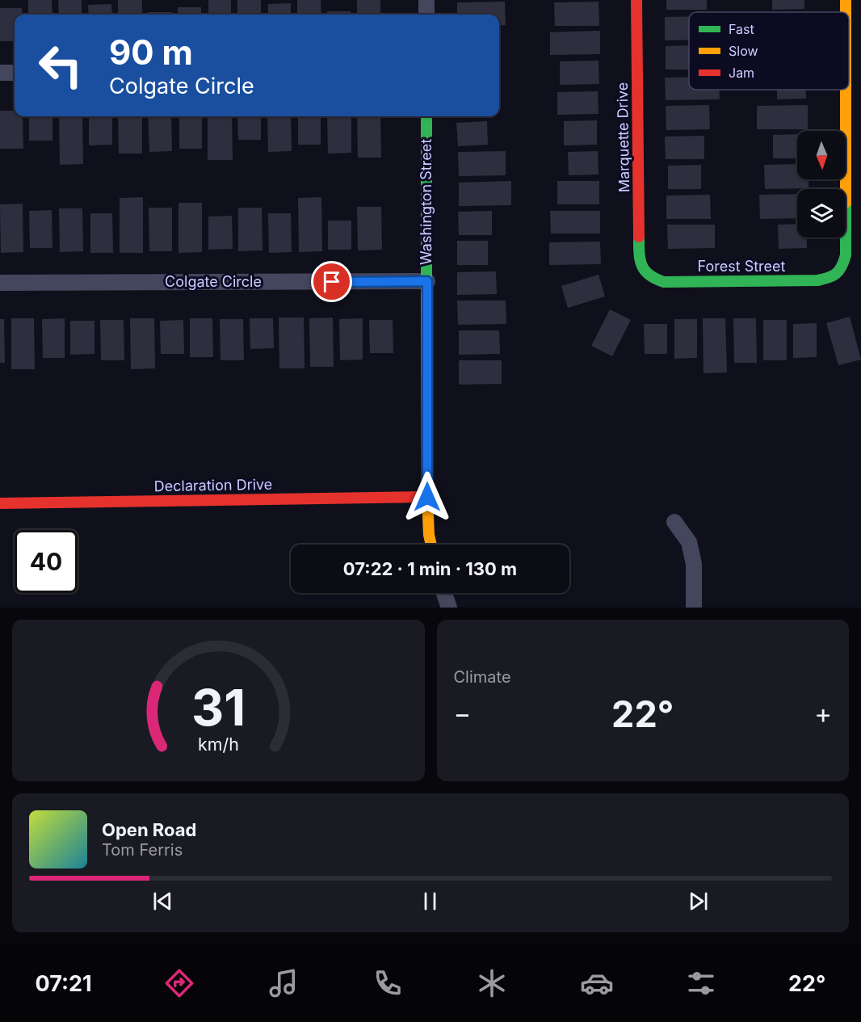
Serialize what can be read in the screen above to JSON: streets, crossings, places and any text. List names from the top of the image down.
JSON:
{
  "streets": {
    "street": [
      "Marquette Drive",
      "Washington Street",
      "Forest Street",
      "Colgate Circle",
      "Declaration Drive"
    ]
  },
  "crossings": [
    ["Marquette Drive", "Forest Street"],
    ["Washington Street", "Colgate Circle"],
    ["Washington Street", "Declaration Drive"]
  ],
  "legend": ["Fast", "Slow", "Jam"],
  "north": "bottom",
  "page": {
    "turn": ["90 m", "Colgate Circle"],
    "limit": "40",
    "trip": "07:22 · 1 min · 130 m",
    "tile": "Climate",
    "heat": ["−", "22°", "+"],
    "song": ["Open Road", "Tom Ferris"],
    "tabs": ["07:21", "22°"],
    "gauge": ["31", "km/h"]
  }
}
